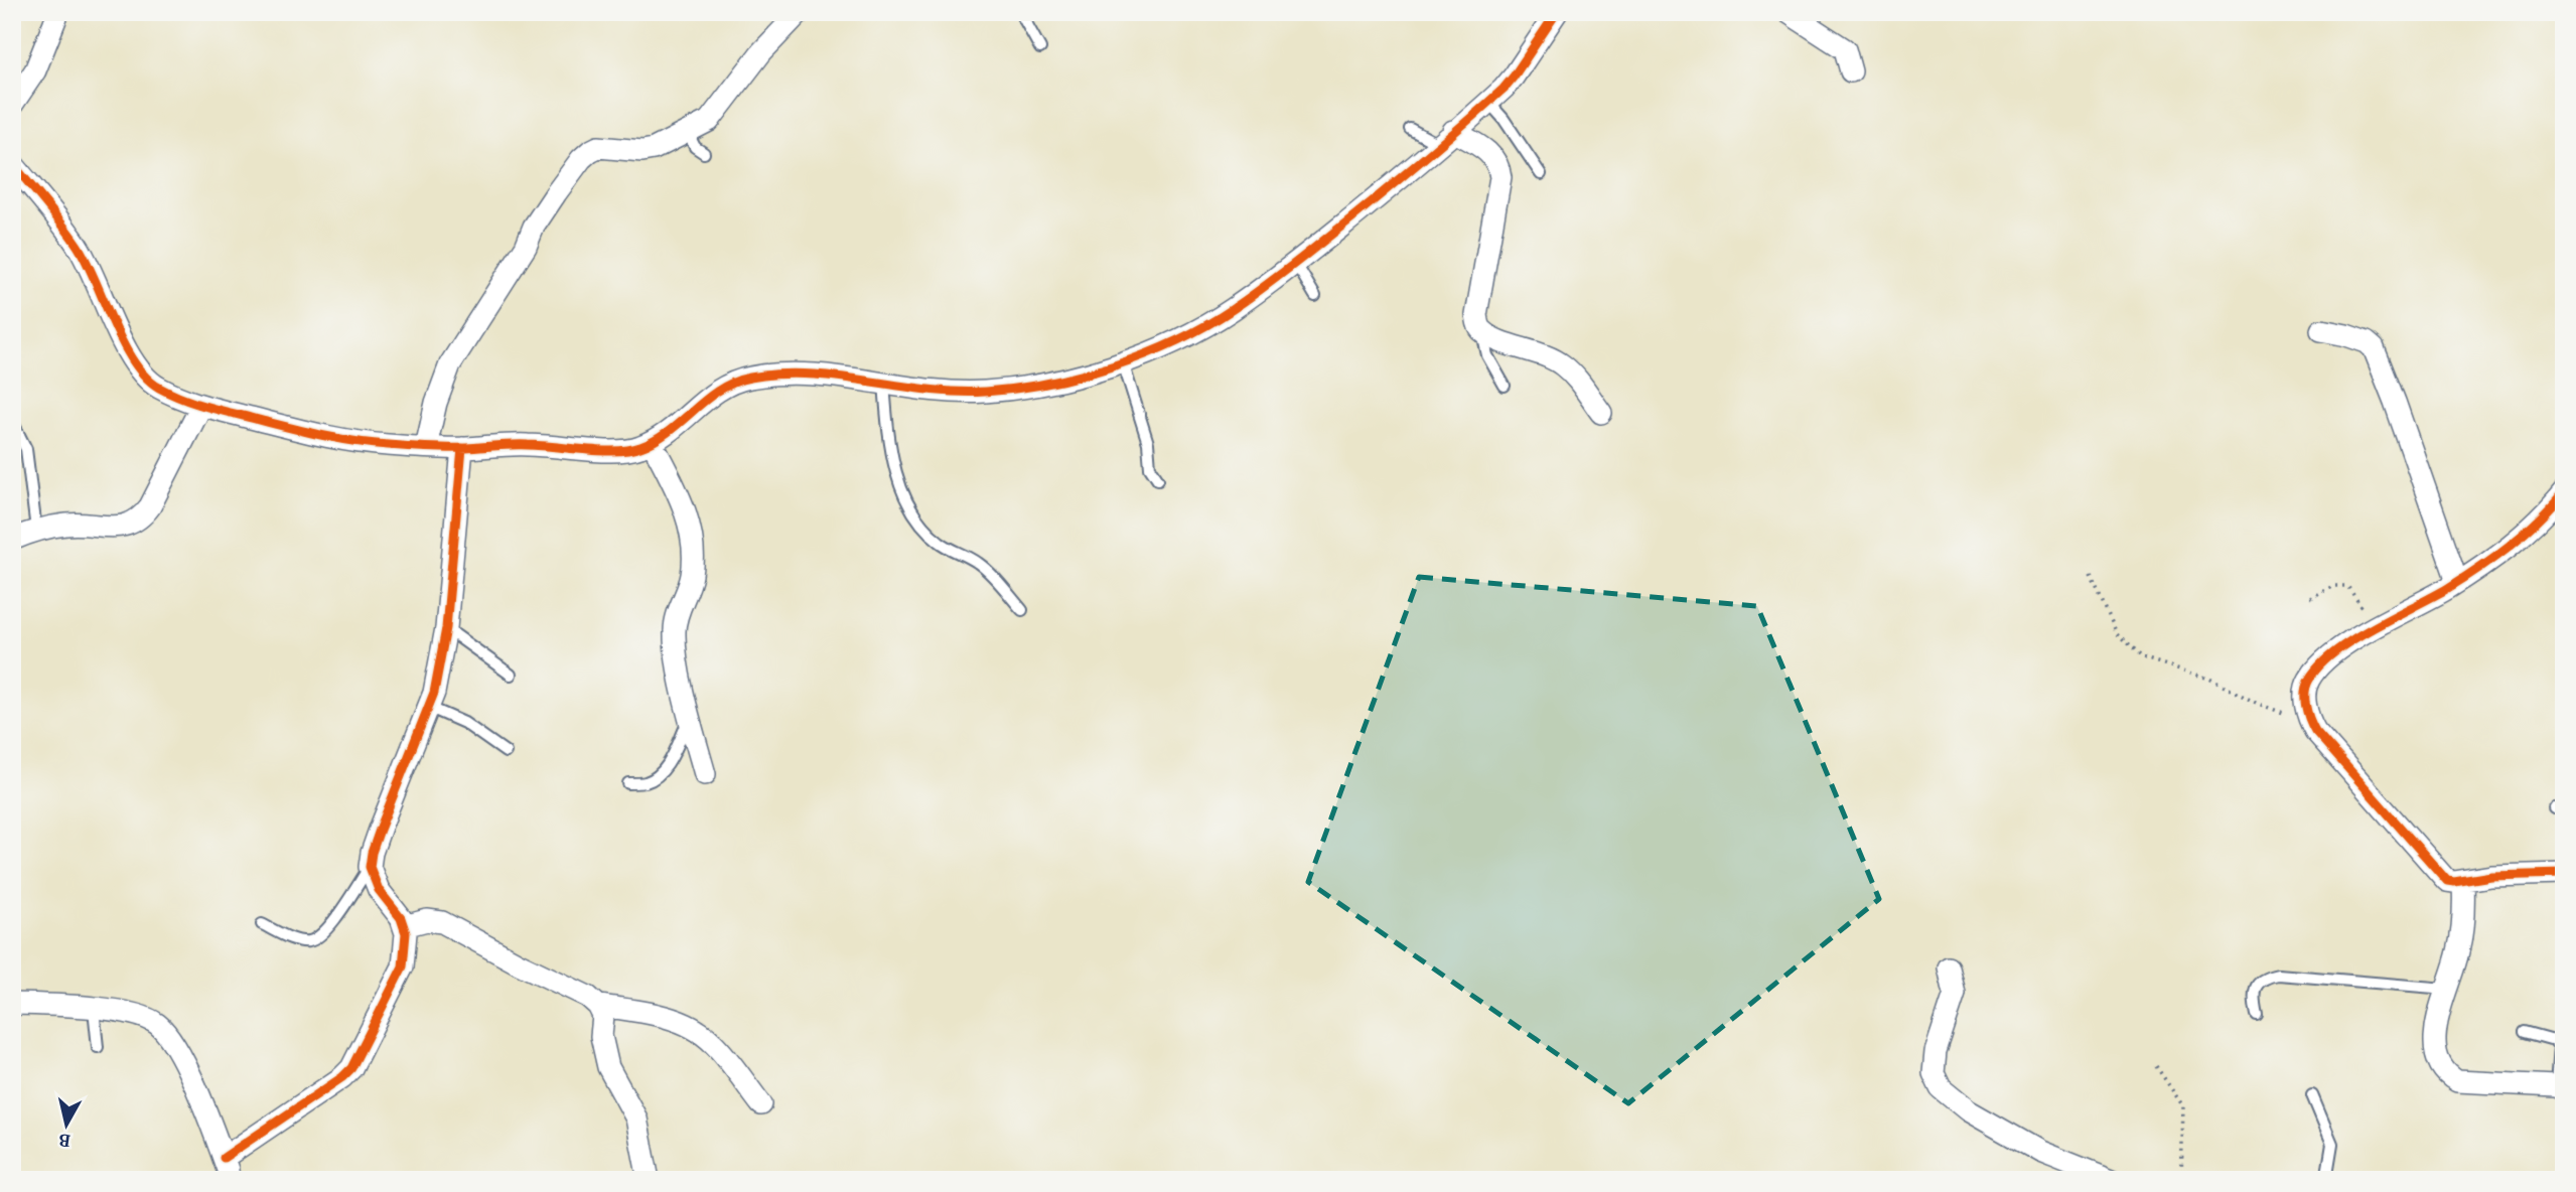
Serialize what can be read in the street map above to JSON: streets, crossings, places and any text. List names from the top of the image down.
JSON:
{
  "north": "bottom"
}
